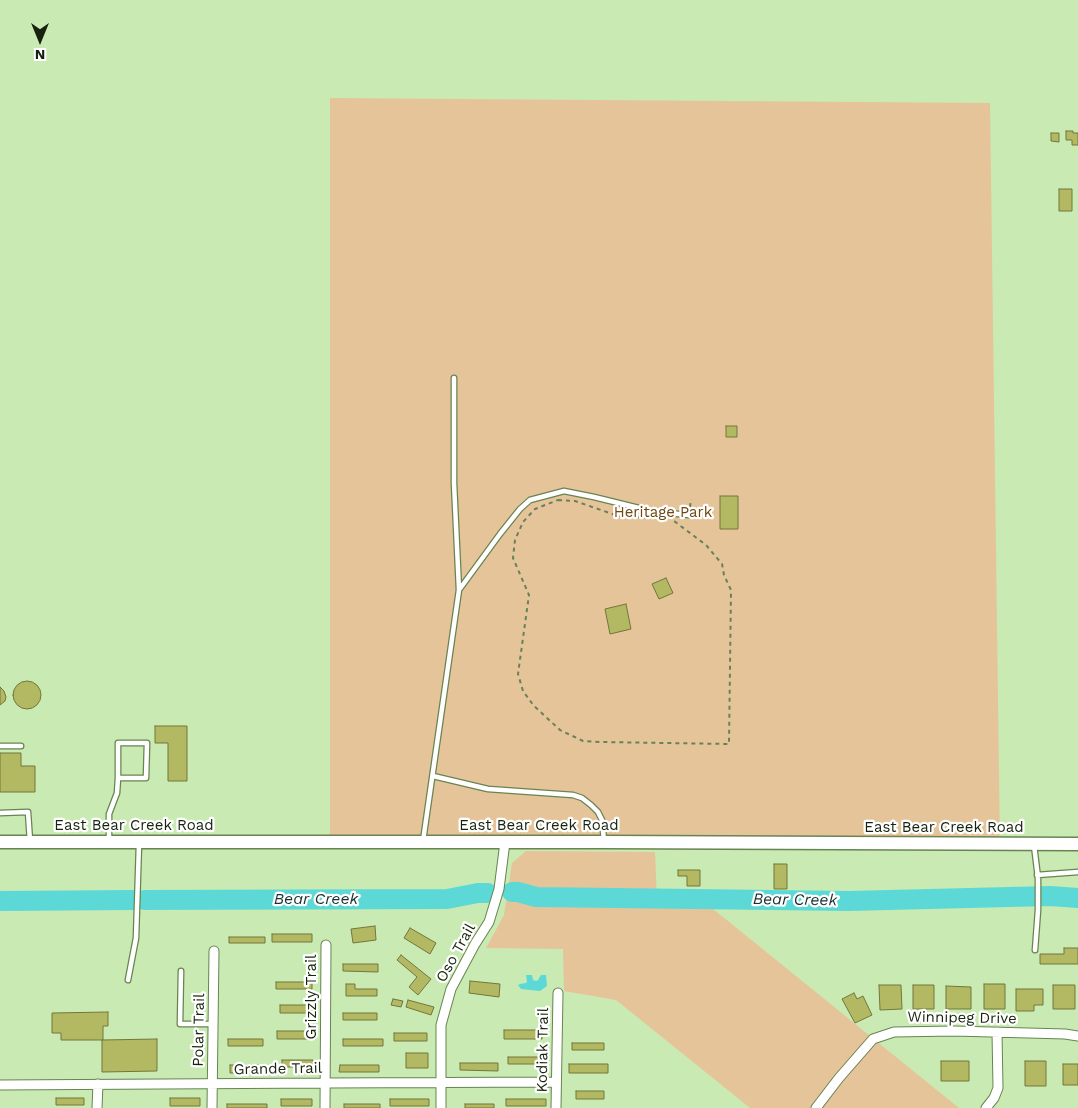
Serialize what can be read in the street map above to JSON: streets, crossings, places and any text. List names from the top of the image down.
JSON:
{
  "streets": {
    "main road": ["East Bear Creek Road"],
    "street": [
      "Oso Trail",
      "Grizzly Trail",
      "Winnipeg Drive",
      "Polar Trail",
      "Kodiak Trail",
      "Grande Trail"
    ]
  },
  "crossings": [
    ["East Bear Creek Road", "Oso Trail"],
    ["Oso Trail", "Grande Trail"],
    ["Grizzly Trail", "Grande Trail"],
    ["Polar Trail", "Grande Trail"],
    ["Kodiak Trail", "Grande Trail"]
  ],
  "water": ["Bear Creek"],
  "parks": ["Heritage Park"],
  "north": "bottom"
}
